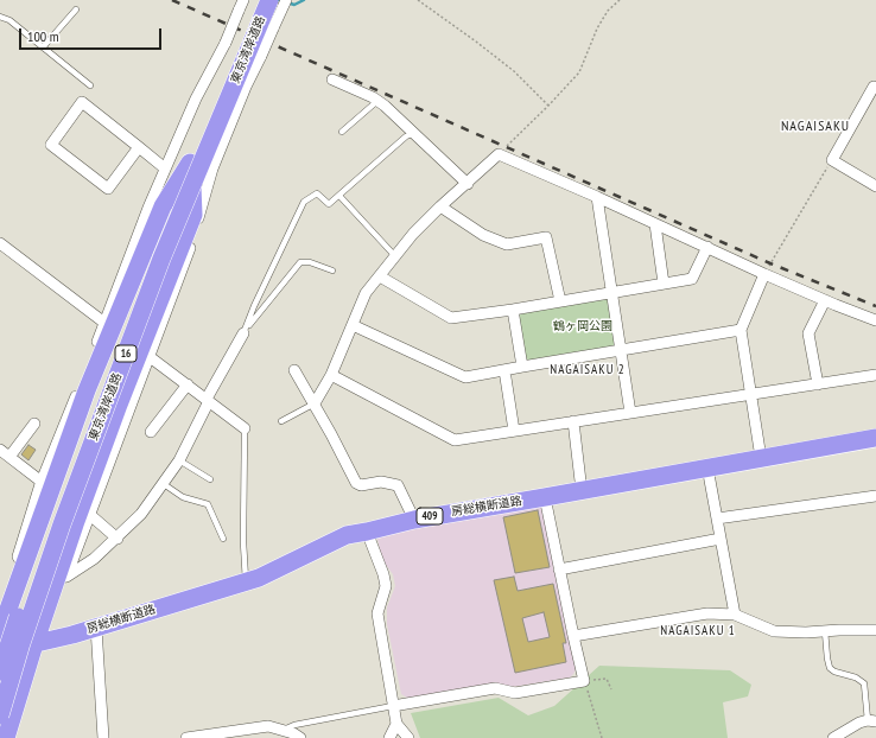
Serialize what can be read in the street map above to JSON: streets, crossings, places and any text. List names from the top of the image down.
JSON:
{
  "streets": {
    "highway": [
      "東京湾岸道路",
      "16",
      "房総横断道路",
      "409"
    ]
  },
  "crossings": [
    ["東京湾岸道路", "16"],
    ["16", "房総横断道路"]
  ],
  "districts": ["NAGAISAKU", "NAGAISAKU 2", "NAGAISAKU 1"],
  "parks": ["鶴ヶ岡公園"],
  "scale_bar": "100 m"
}
